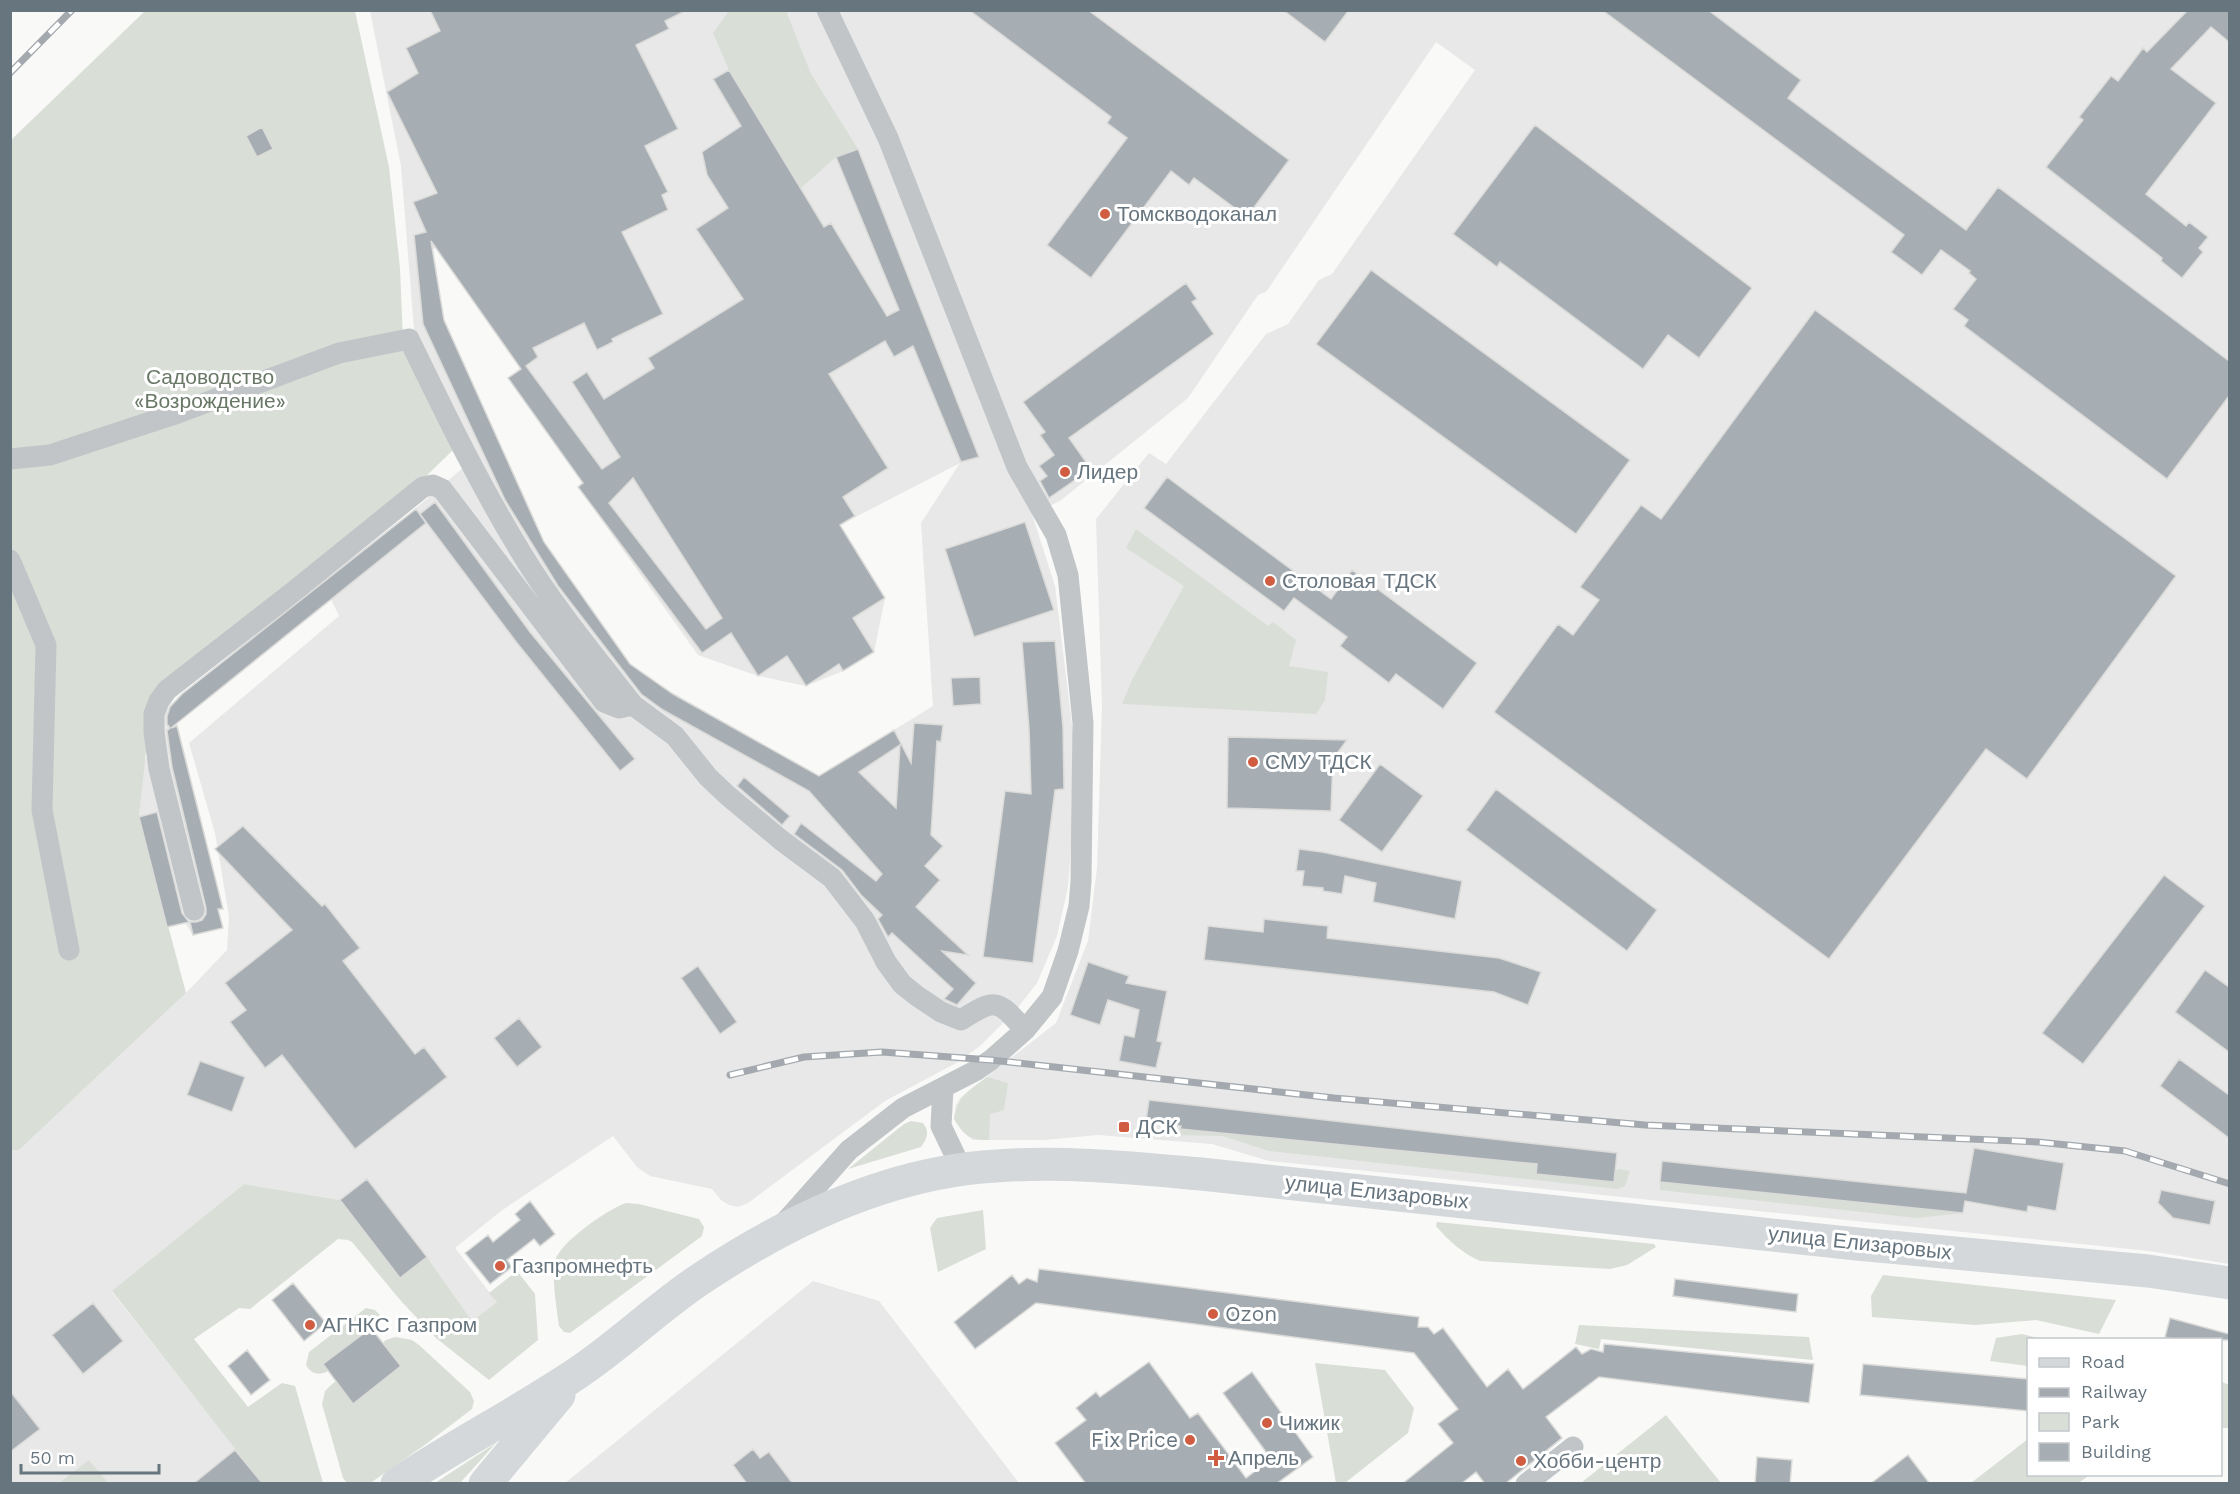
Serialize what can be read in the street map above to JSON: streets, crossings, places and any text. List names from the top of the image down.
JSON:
{
  "streets": {
    "main road": ["улица Елизаровых"]
  },
  "parks": ["Садоводство «Возрождение»"],
  "places": {
    "other": [
      "Томскводоканал",
      "Лидер",
      "Столовая ТДСК",
      "СМУ ТДСК",
      "Газпромнефть",
      "Ozon",
      "АГНКС Газпром",
      "Чижик",
      "Fix Price",
      "Хобби-центр"
    ],
    "transit": ["ДСК"],
    "health": ["Апрель"]
  },
  "legend": [
    "Road",
    "Railway",
    "Park",
    "Building"
  ],
  "scale_bar": "50 m"
}
